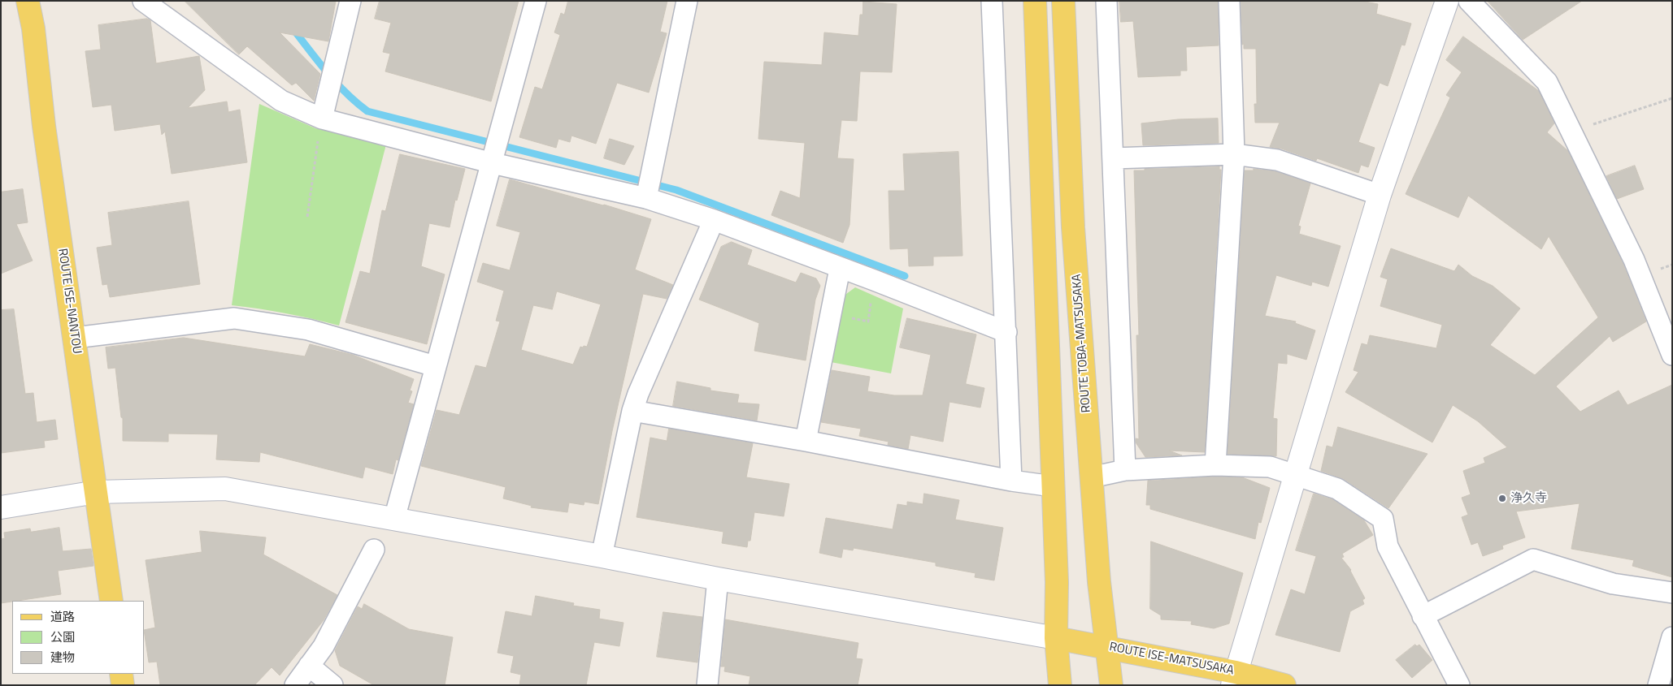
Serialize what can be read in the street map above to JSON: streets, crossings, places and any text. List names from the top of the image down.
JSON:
{
  "streets": {
    "main road": ["ROUTE ISE-NANTOU", "ROUTE TOBA-MATSUSAKA", "ROUTE ISE-MATSUSAKA"]
  },
  "crossings": [
    ["ROUTE TOBA-MATSUSAKA", "ROUTE ISE-MATSUSAKA"]
  ],
  "places": ["浄久寺"],
  "legend": ["道路", "公園", "建物"]
}
